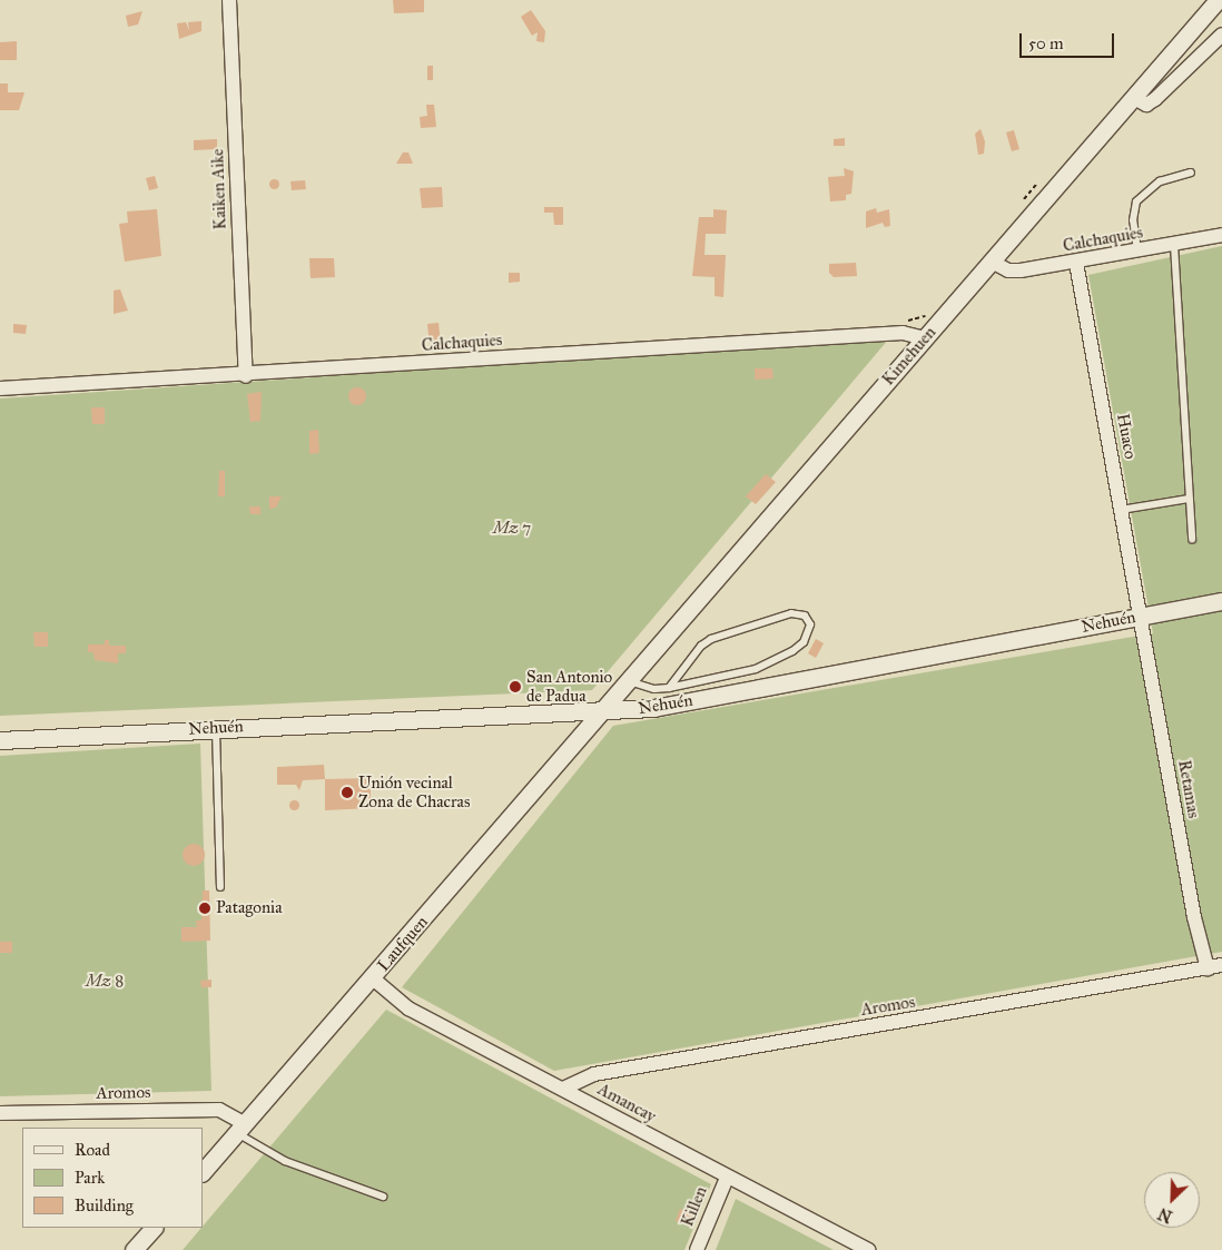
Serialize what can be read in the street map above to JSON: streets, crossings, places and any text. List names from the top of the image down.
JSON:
{
  "streets": {
    "street": [
      "Kaiken Aike",
      "Calchaquies",
      "Kimehuen",
      "Huaco",
      "Nehuén",
      "Retamas",
      "Laufquen",
      "Aromos",
      "Amancay",
      "Killen"
    ]
  },
  "crossings": [
    ["Kaiken Aike", "Calchaquies"],
    ["Calchaquies", "Kimehuen"],
    ["Calchaquies", "Huaco"],
    ["Kimehuen", "Nehuén"],
    ["Kimehuen", "Laufquen"],
    ["Huaco", "Nehuén"],
    ["Huaco", "Retamas"],
    ["Nehuén", "Retamas"],
    ["Nehuén", "Laufquen"],
    ["Retamas", "Aromos"],
    ["Laufquen", "Aromos"],
    ["Laufquen", "Amancay"],
    ["Aromos", "Amancay"],
    ["Amancay", "Killen"]
  ],
  "parks": ["Mz 7", "Mz 8"],
  "places": ["San Antonio de Padua", "Unión vecinal Zona de Chacras", "Patagonia"],
  "legend": ["Road", "Park", "Building"],
  "scale_bar": "50 m",
  "north": "bottom left"
}
